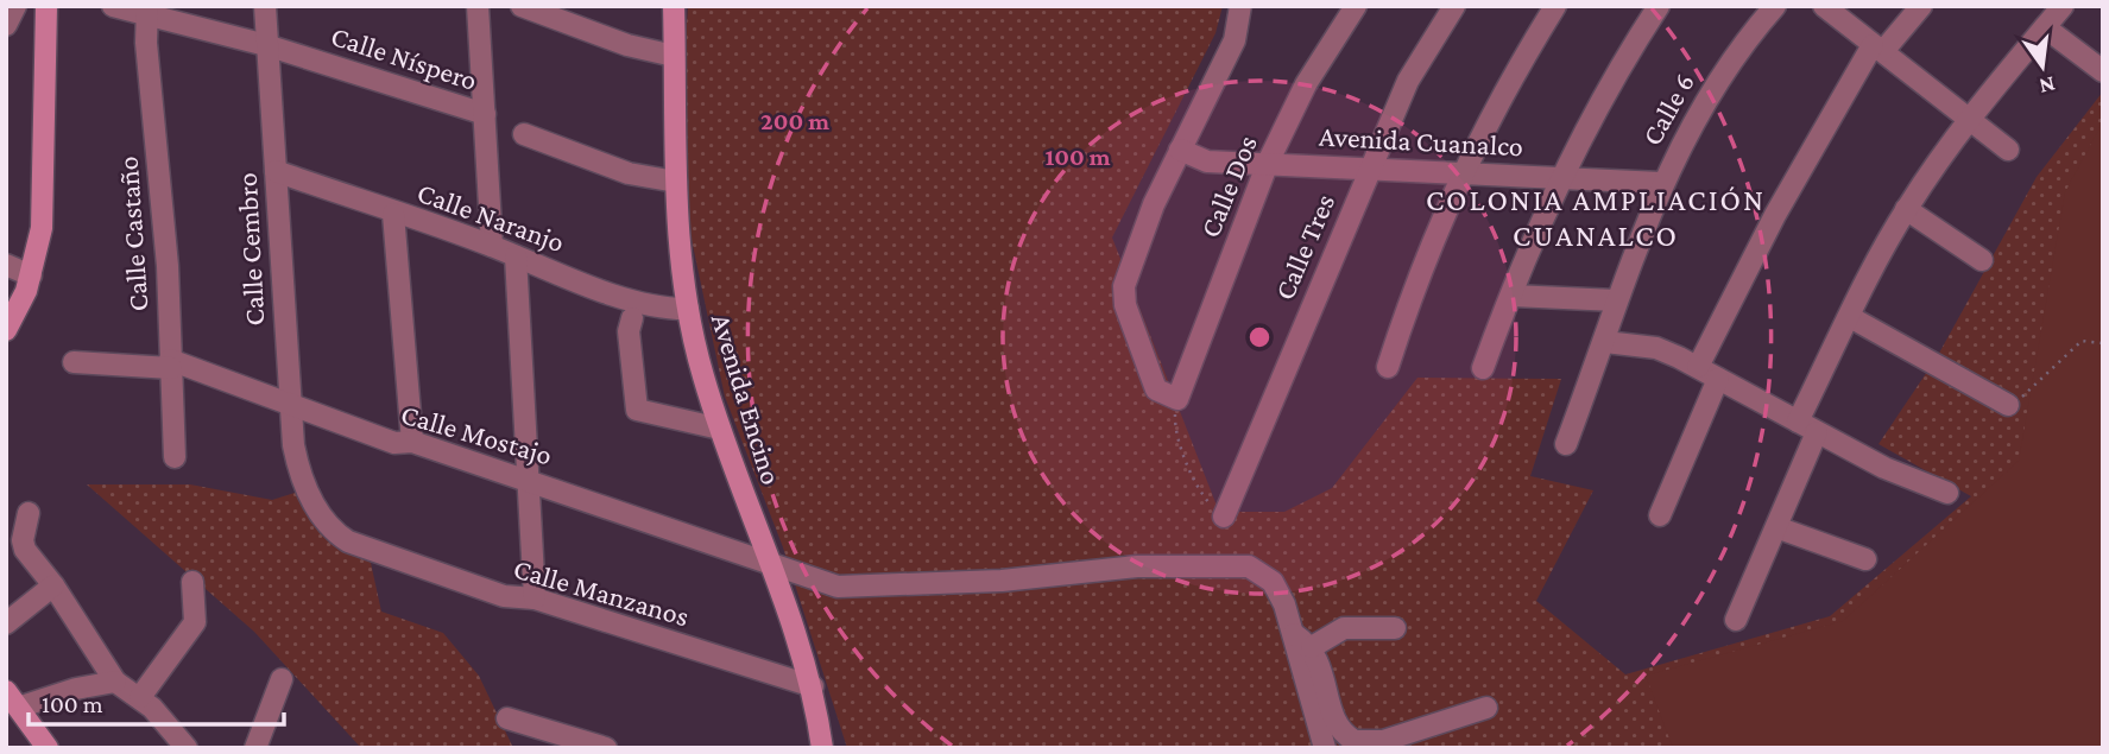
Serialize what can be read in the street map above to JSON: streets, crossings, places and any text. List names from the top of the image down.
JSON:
{
  "streets": {
    "main road": ["Avenida Encino"],
    "street": [
      "Calle Níspero",
      "Calle 6",
      "Avenida Cuanalco",
      "Calle Dos",
      "Calle Naranjo",
      "Calle Castaño",
      "Calle Tres",
      "Calle Cembro",
      "Calle Mostajo",
      "Calle Manzanos"
    ]
  },
  "crossings": [
    ["Calle Níspero", "Calle Castaño"],
    ["Calle Níspero", "Calle Cembro"],
    ["Calle 6", "Avenida Cuanalco"],
    ["Avenida Cuanalco", "Calle Dos"],
    ["Avenida Cuanalco", "Calle Tres"],
    ["Calle Naranjo", "Calle Cembro"],
    ["Calle Naranjo", "Avenida Encino"],
    ["Calle Castaño", "Calle Mostajo"],
    ["Calle Cembro", "Calle Mostajo"],
    ["Calle Cembro", "Calle Manzanos"],
    ["Avenida Encino", "Calle Mostajo"],
    ["Avenida Encino", "Calle Manzanos"]
  ],
  "districts": ["COLONIA AMPLIACIÓN CUANALCO"],
  "scale_bar": "100 m",
  "north": "bottom",
  "rings": ["200 m", "100 m"]
}
